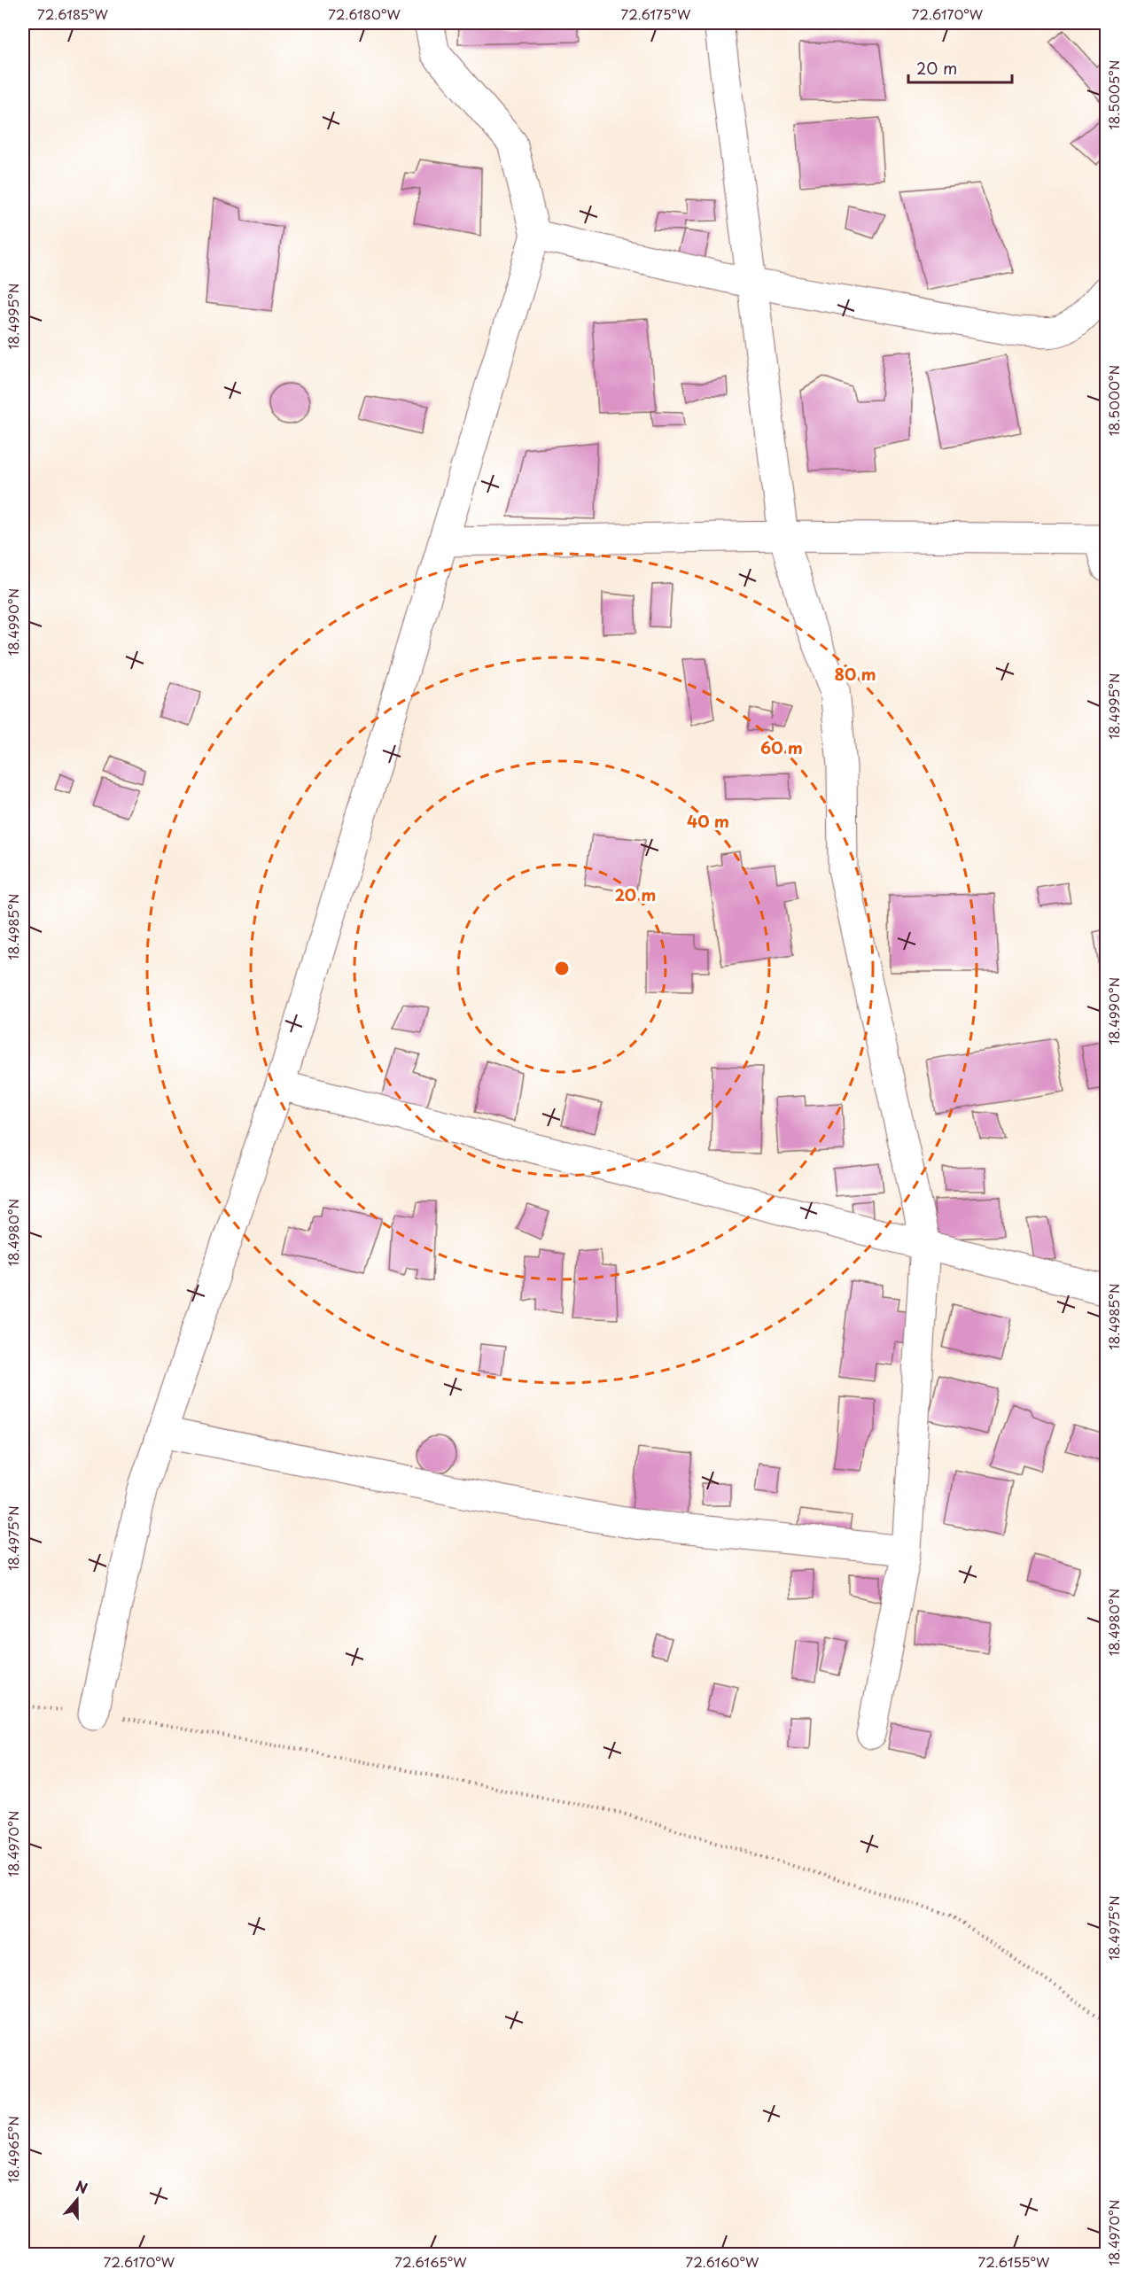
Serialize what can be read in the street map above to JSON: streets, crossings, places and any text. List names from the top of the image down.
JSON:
{
  "scale_bar": "20 m",
  "north": "top",
  "coordinates": [
    "72.6185°W",
    "72.6180°W",
    "72.6175°W",
    "72.6170°W",
    "18.5005°N",
    "18.4995°N",
    "18.5000°N",
    "18.4990°N",
    "18.4985°N",
    "18.4980°N",
    "18.4975°N",
    "18.4970°N",
    "18.4965°N",
    "72.6165°W",
    "72.6160°W",
    "72.6155°W"
  ],
  "rings": [
    "80 m",
    "60 m",
    "40 m",
    "20 m"
  ]
}
